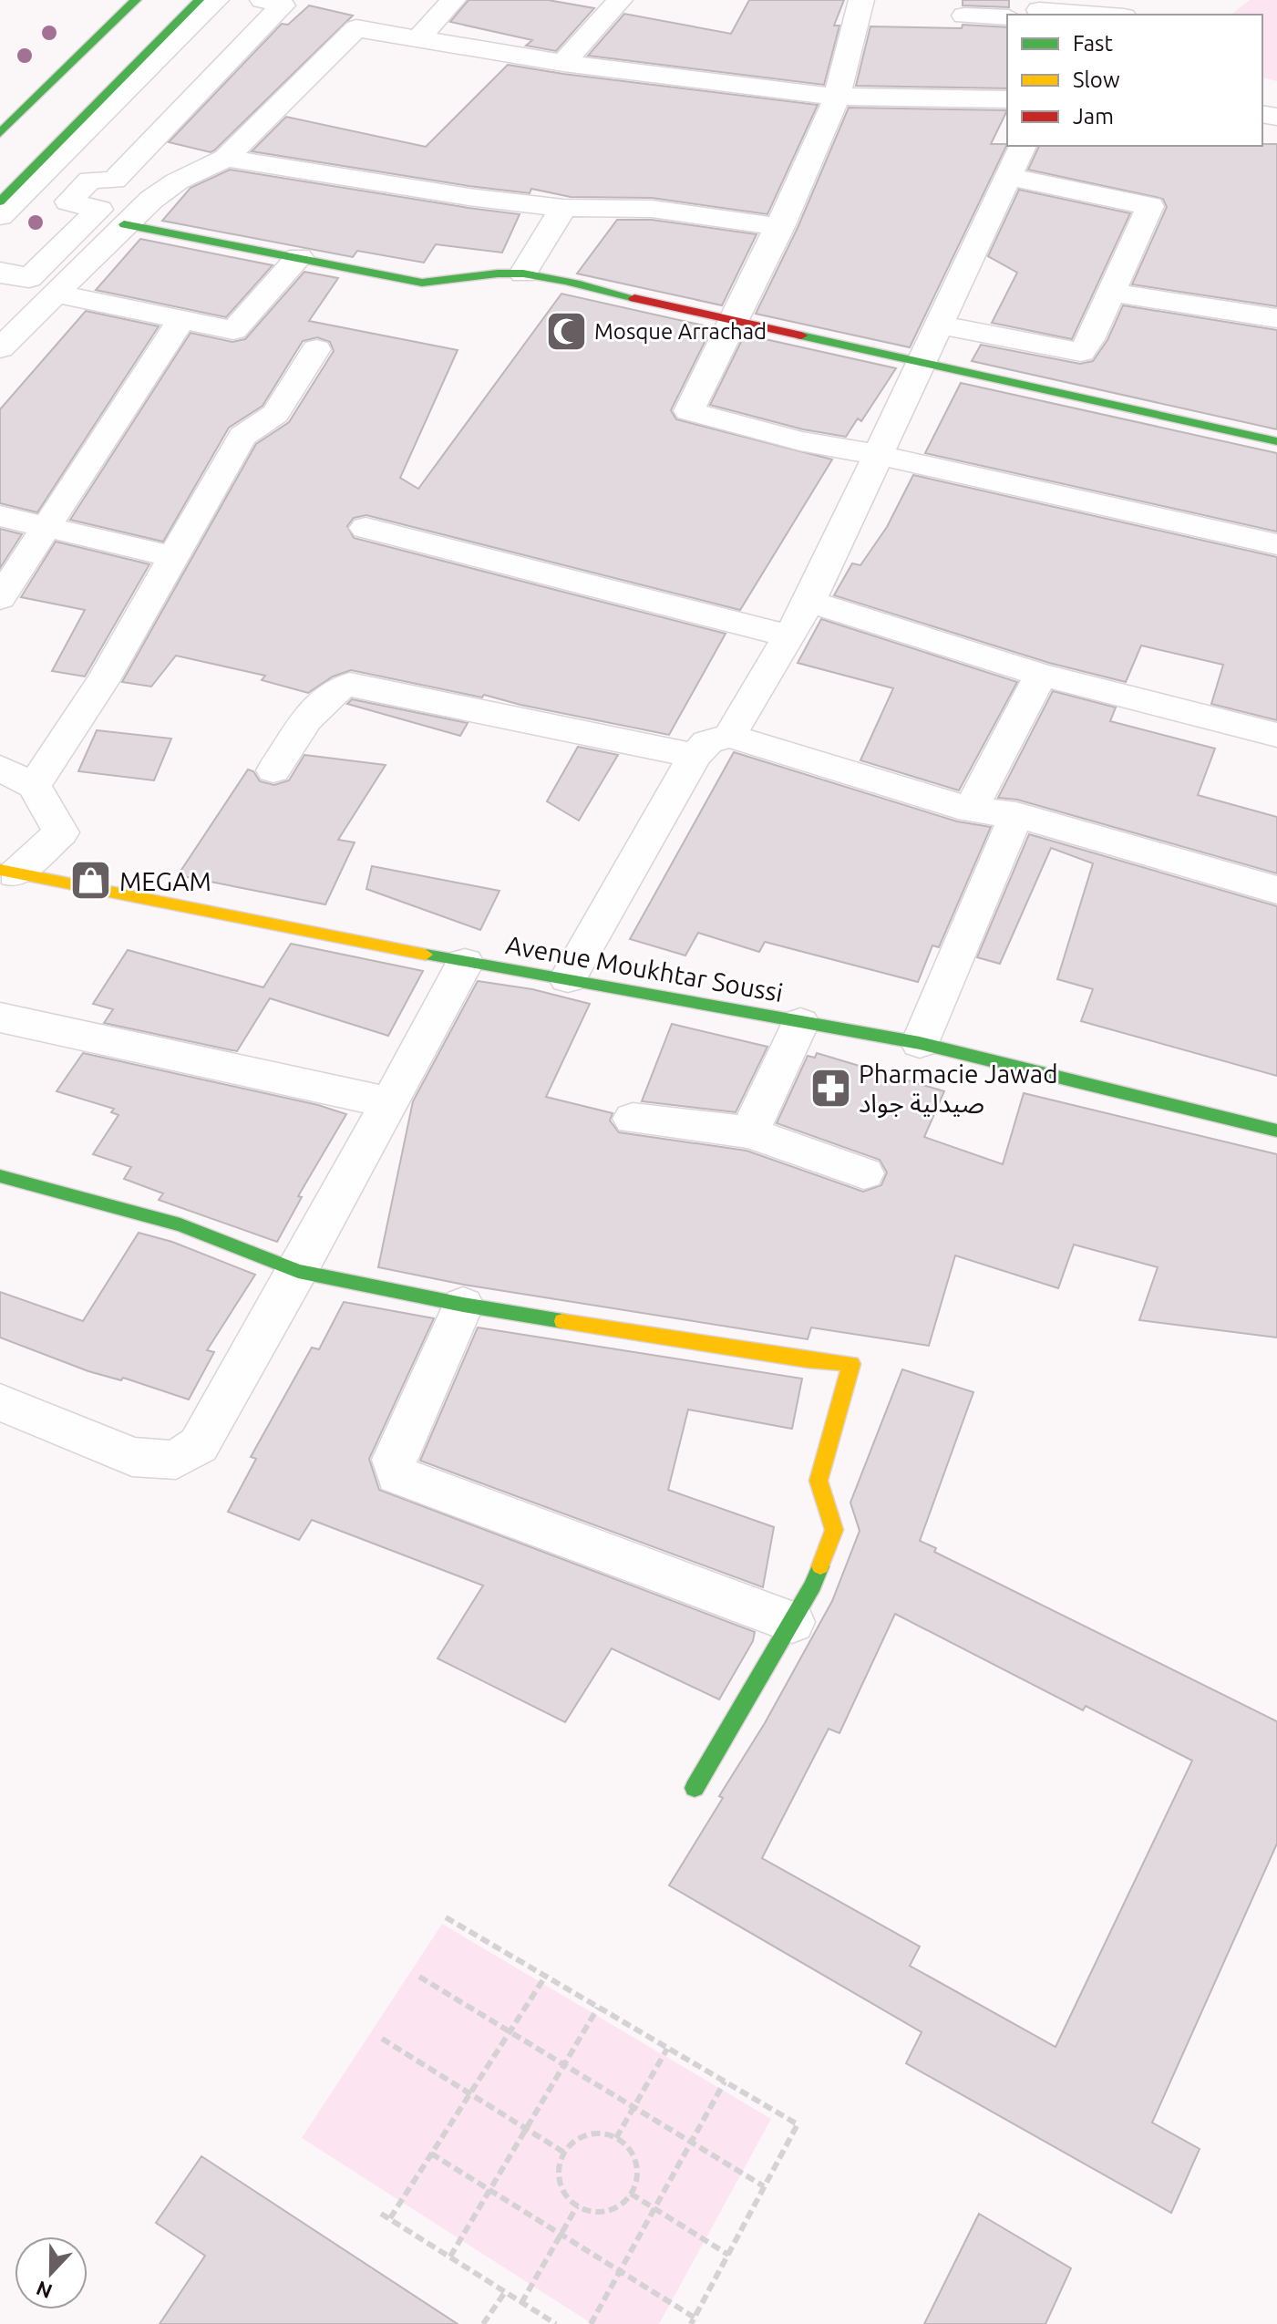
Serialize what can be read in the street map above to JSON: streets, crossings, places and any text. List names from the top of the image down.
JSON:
{
  "streets": {
    "street": ["Avenue Moukhtar Soussi"]
  },
  "places": {
    "mosque": ["Mosque Arrachad"],
    "shop": ["MEGAM"],
    "pharmacy": ["Pharmacie Jawad صيدلية جواد"]
  },
  "legend": ["Fast", "Slow", "Jam"],
  "north": "bottom"
}
